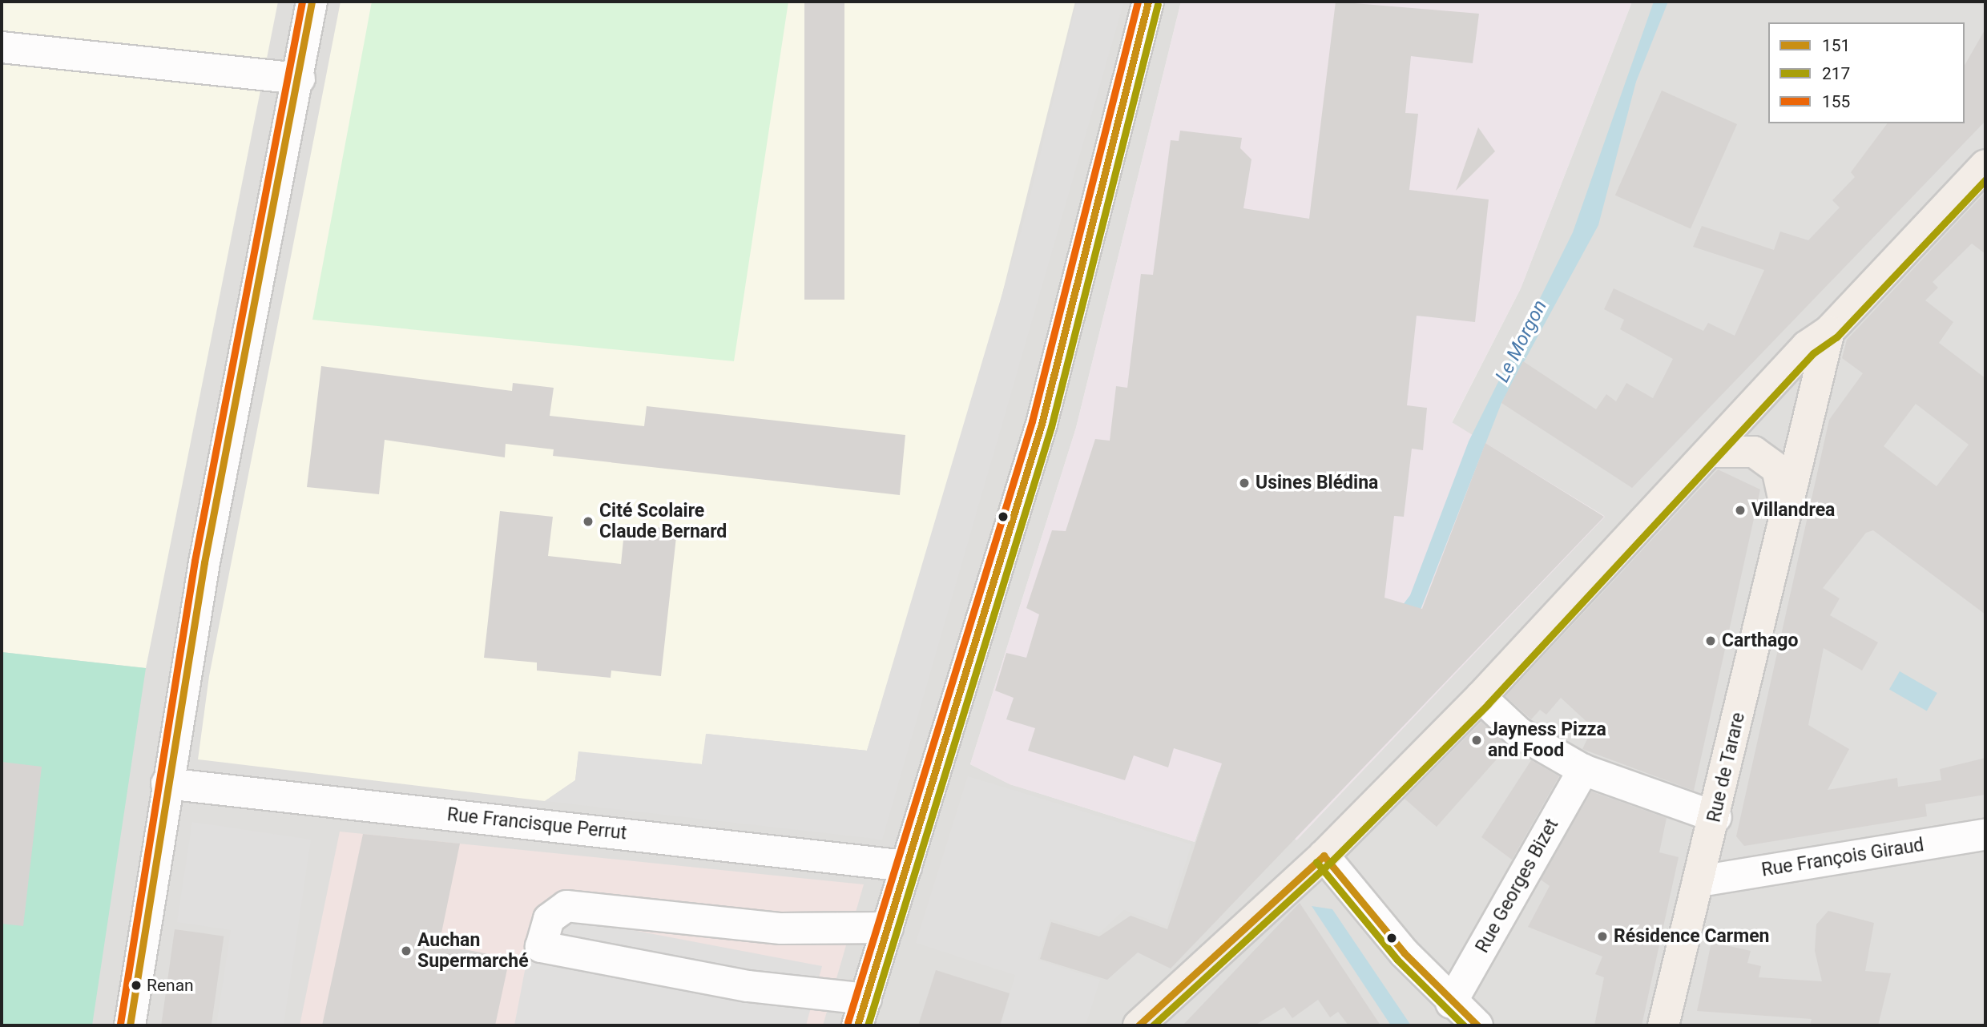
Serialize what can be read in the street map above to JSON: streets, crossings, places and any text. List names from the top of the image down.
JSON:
{
  "streets": {
    "main road": ["Rue de Tarare"],
    "street": ["Rue Francisque Perrut", "Rue François Giraud", "Rue Georges Bizet"]
  },
  "crossings": [
    ["Rue de Tarare", "Rue François Giraud"]
  ],
  "water": ["Le Morgon"],
  "places": [
    "Usines Blédina",
    "Villandrea",
    "Cité Scolaire Claude Bernard",
    "Carthago",
    "Jayness Pizza and Food",
    "Résidence Carmen",
    "Auchan Supermarché",
    "Renan"
  ],
  "lines": ["transit line 151", "transit line 155", "transit line 217"],
  "legend": ["151", "217", "155"]
}
